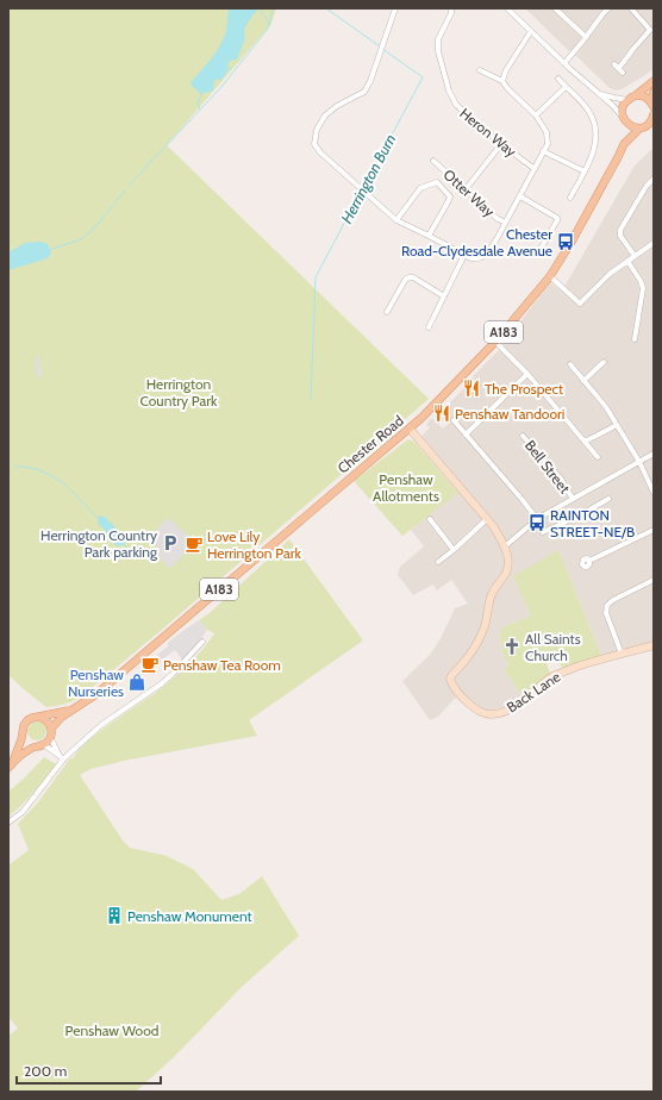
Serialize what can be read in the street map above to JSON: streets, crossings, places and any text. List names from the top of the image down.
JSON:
{
  "streets": {
    "main road": ["A183", "Chester Road"],
    "street": [
      "Heron Way",
      "Otter Way",
      "Bell Street",
      "Back Lane"
    ]
  },
  "crossings": [
    ["A183", "Chester Road"]
  ],
  "water": ["Herrington Burn"],
  "parks": ["Herrington Country Park", "Penshaw Allotments", "Penshaw Wood"],
  "places": {
    "bus stop": ["Chester Road-Clydesdale Avenue", "RAINTON STREET-NE/B"],
    "restaurant": ["The Prospect", "Penshaw Tandoori"],
    "parking": ["Herrington Country Park parking"],
    "cafe": ["Love Lily Herrington Park", "Penshaw Tea Room"],
    "church": ["All Saints Church"],
    "shop": ["Penshaw Nurseries"],
    "building": ["Penshaw Monument"]
  },
  "scale_bar": "200 m"
}
